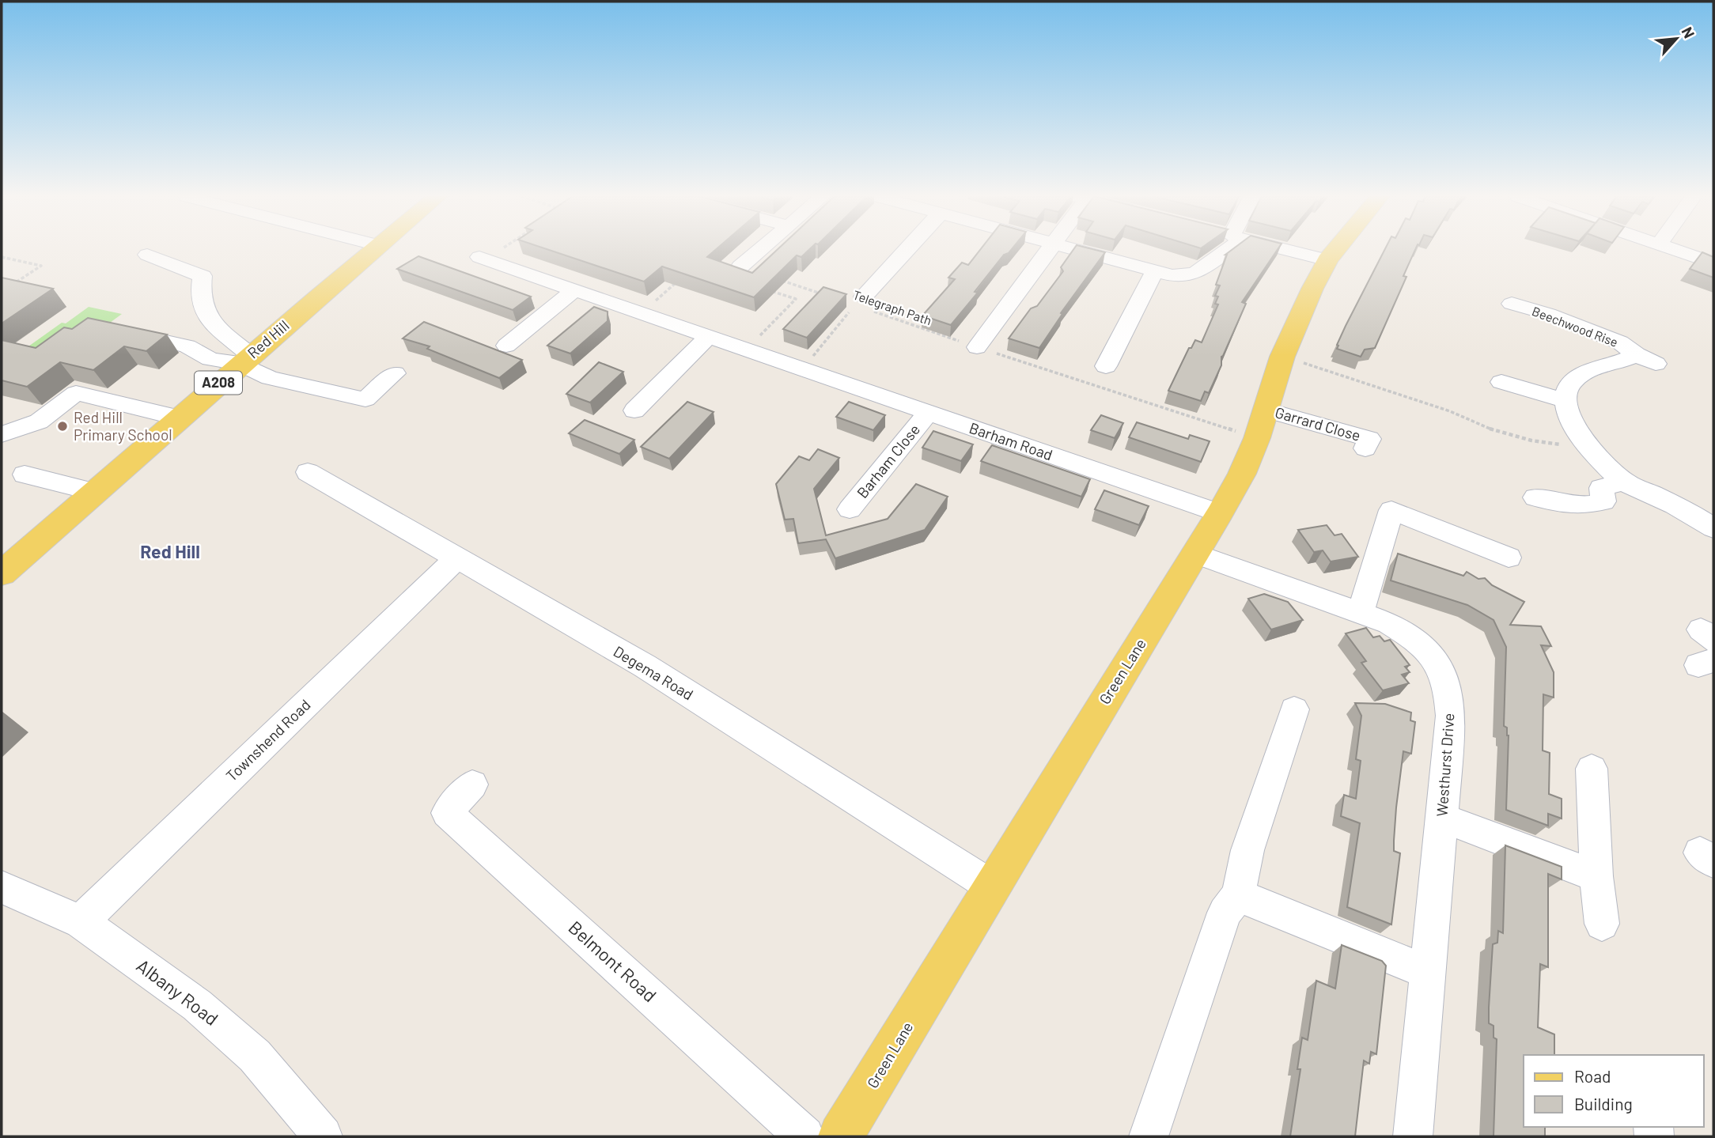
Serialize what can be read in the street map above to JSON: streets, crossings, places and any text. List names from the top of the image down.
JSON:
{
  "streets": {
    "main road": ["Red Hill", "A208", "Green Lane"],
    "street": [
      "Beechwood Rise",
      "Garrard Close",
      "Barham Road",
      "Barham Close",
      "Degema Road",
      "Townshend Road",
      "Westhurst Drive",
      "Belmont Road",
      "Albany Road"
    ],
    "path": ["Telegraph Path"]
  },
  "crossings": [
    ["Telegraph Path", "Garrard Close"],
    ["Telegraph Path", "Green Lane"],
    ["Garrard Close", "Green Lane"],
    ["Barham Road", "Barham Close"],
    ["Barham Road", "Green Lane"],
    ["Green Lane", "Degema Road"],
    ["Green Lane", "Westhurst Drive"],
    ["Degema Road", "Townshend Road"],
    ["Townshend Road", "Albany Road"]
  ],
  "districts": ["Red Hill"],
  "places": ["Red Hill Primary School"],
  "legend": ["Road", "Building"],
  "north": "top right"
}
